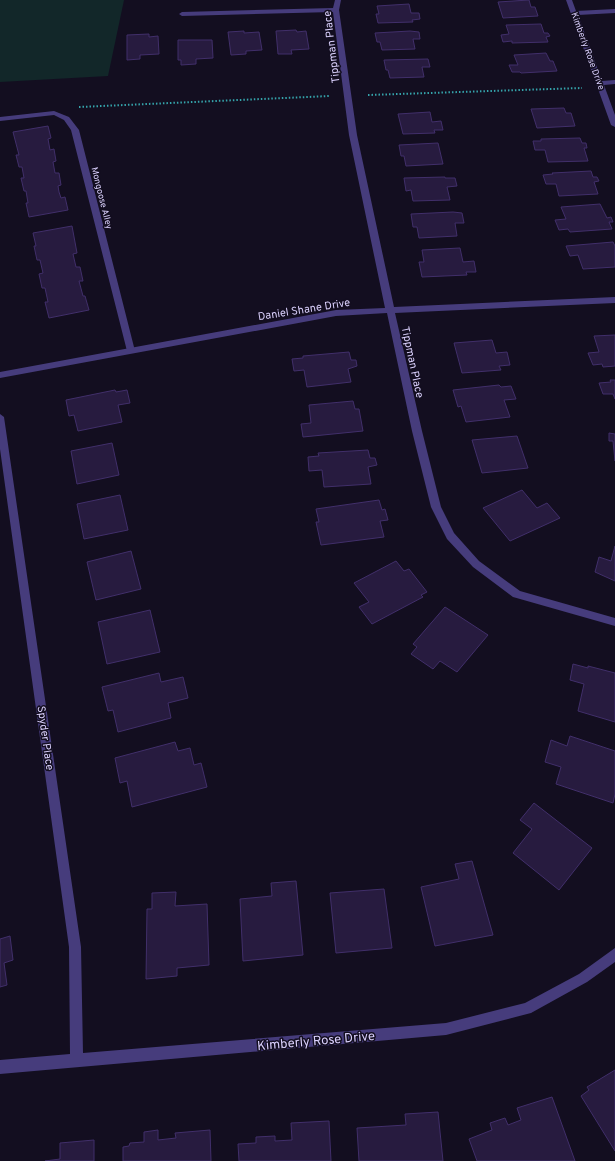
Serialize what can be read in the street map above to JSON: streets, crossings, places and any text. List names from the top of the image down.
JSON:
{
  "streets": {
    "street": [
      "Tippman Place",
      "Kimberly Rose Drive",
      "Mongoose Alley",
      "Daniel Shane Drive",
      "Spyder Place"
    ]
  },
  "crossings": [
    ["Tippman Place", "Daniel Shane Drive"],
    ["Kimberly Rose Drive", "Spyder Place"],
    ["Mongoose Alley", "Daniel Shane Drive"]
  ]
}
